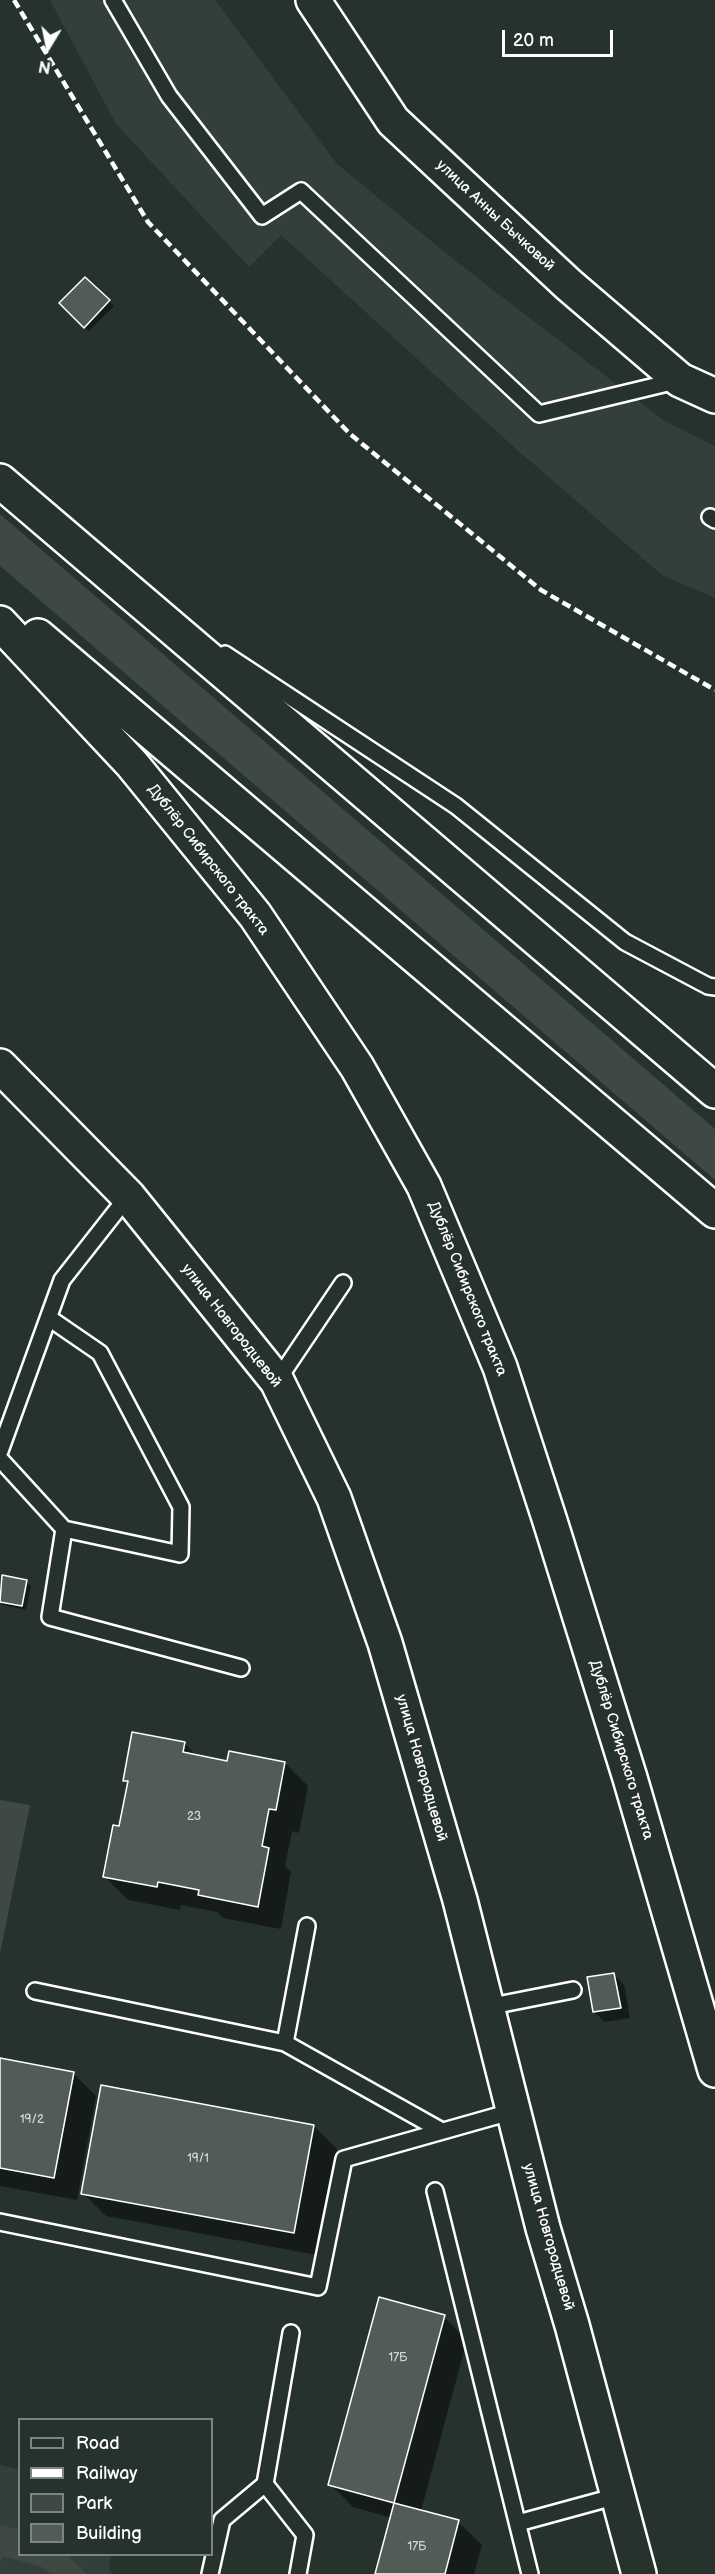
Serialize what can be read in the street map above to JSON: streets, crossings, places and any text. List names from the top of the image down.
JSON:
{
  "streets": {
    "main road": ["улица Анны Бычковой", "Дублёр Сибирского тракта", "улица Новгородцевой"]
  },
  "house_numbers": [
    "23",
    "19/2",
    "19/1",
    "17Б",
    "17Б"
  ],
  "legend": [
    "Road",
    "Railway",
    "Park",
    "Building"
  ],
  "scale_bar": "20 m",
  "north": "bottom"
}
